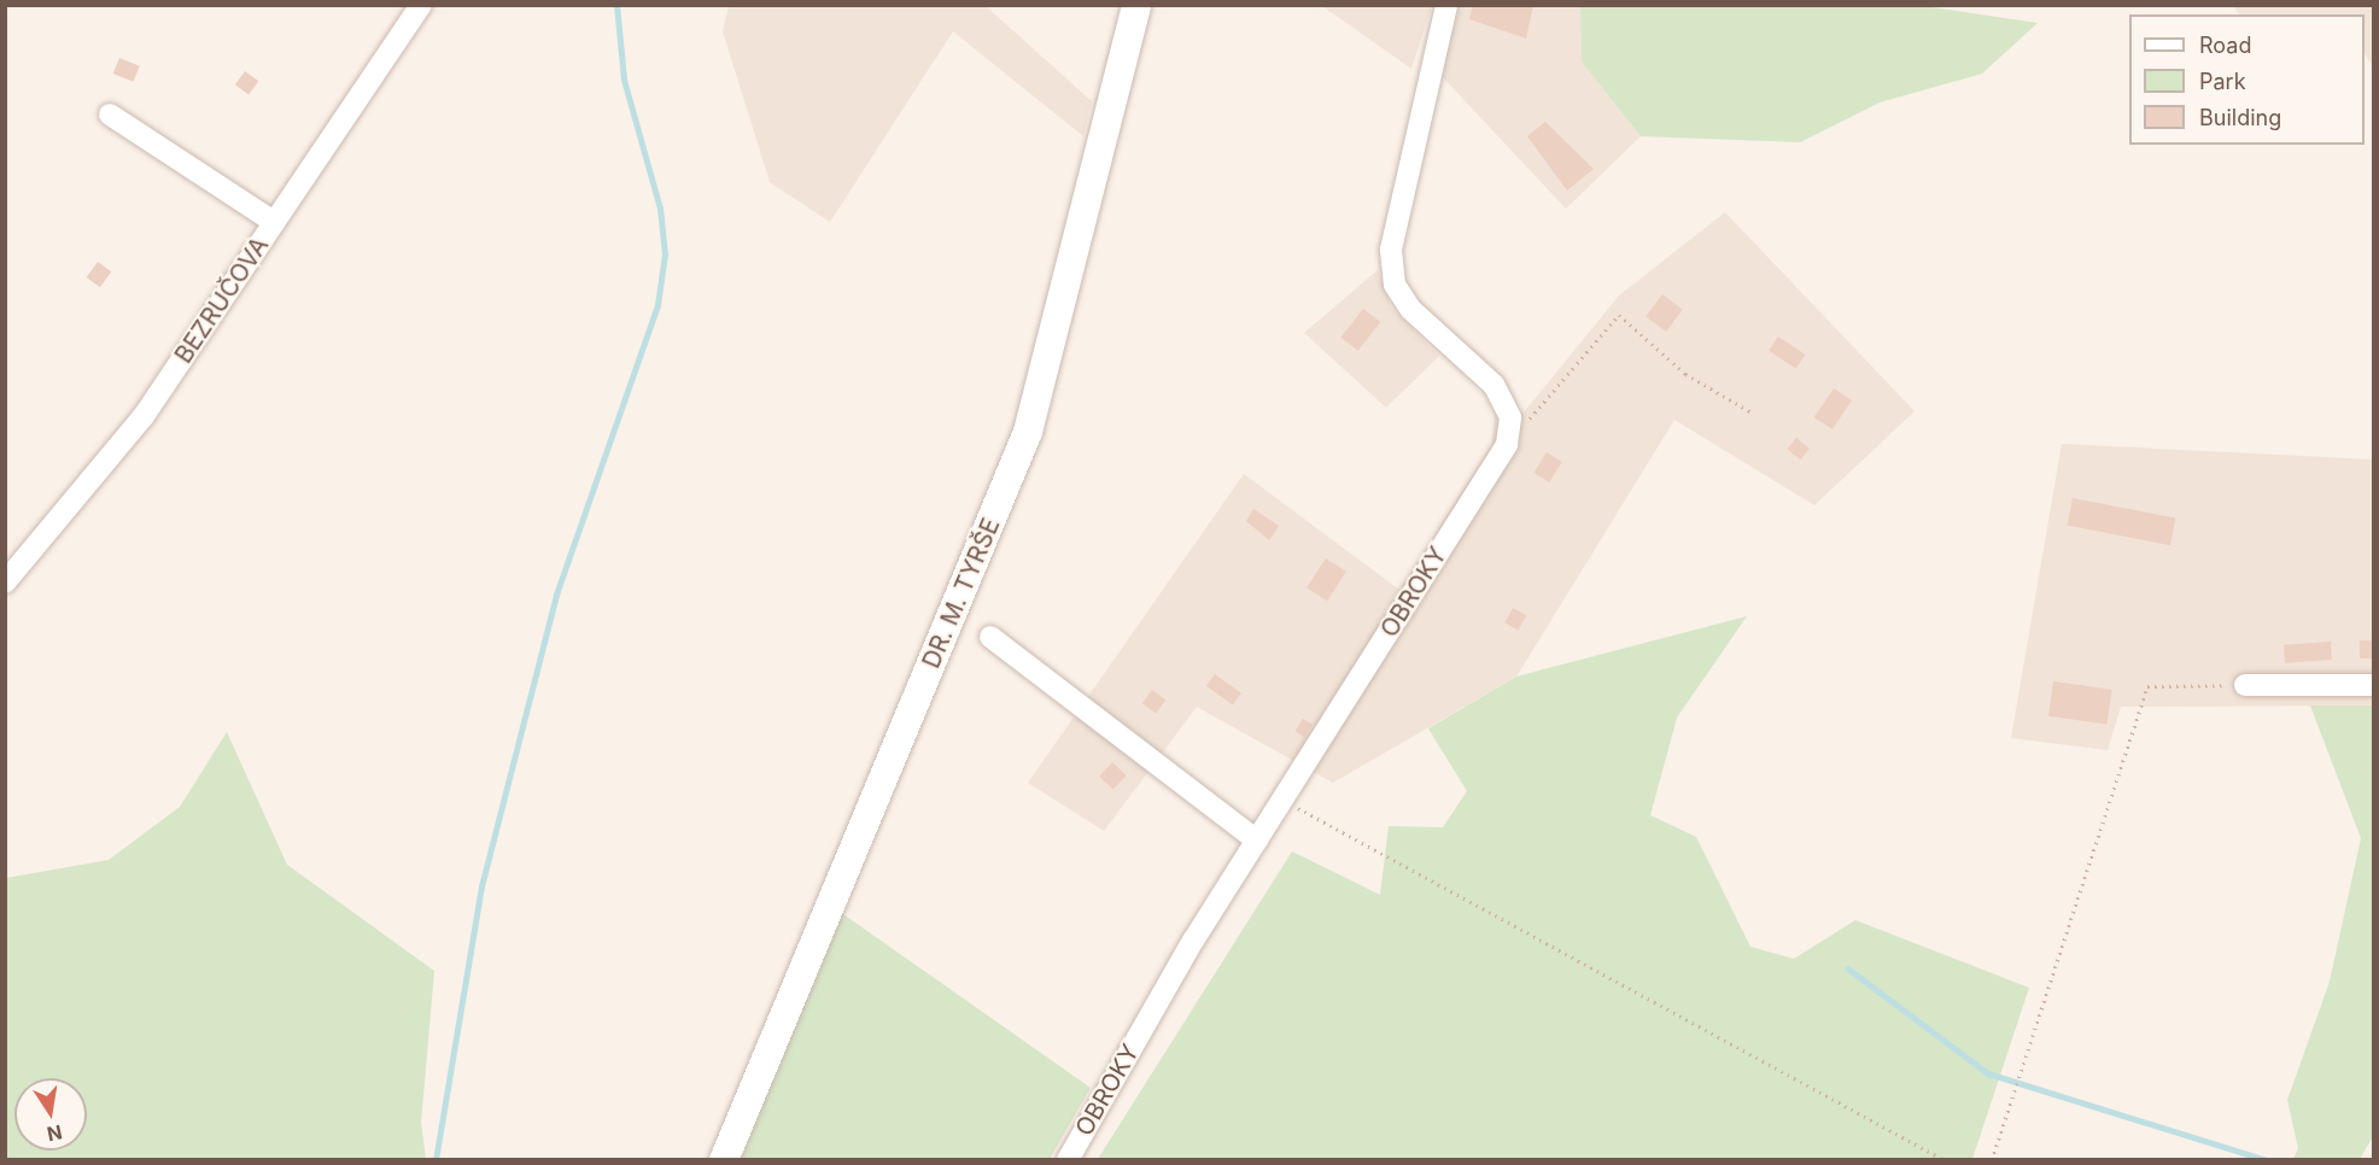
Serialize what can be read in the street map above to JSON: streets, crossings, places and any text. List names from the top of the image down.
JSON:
{
  "streets": {
    "street": ["BEZRUČOVA", "OBROKY", "DR. M. TYRŠE"]
  },
  "legend": ["Road", "Park", "Building"],
  "north": "bottom"
}
